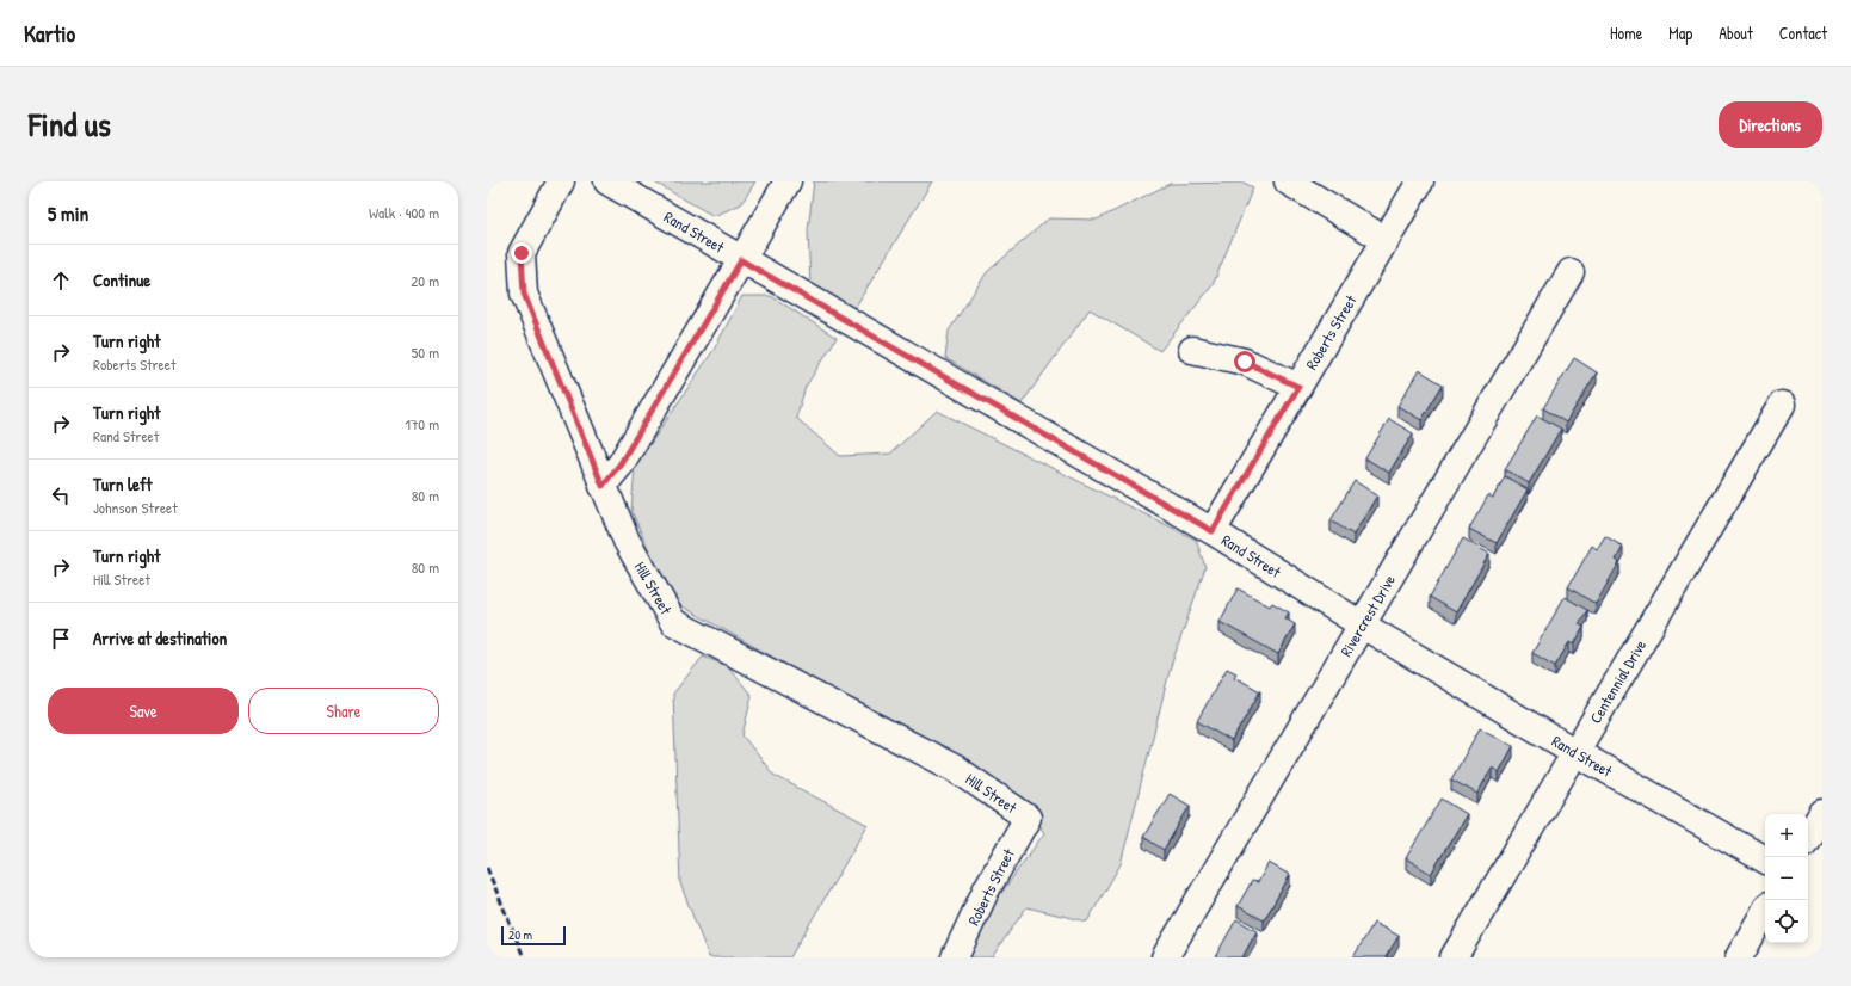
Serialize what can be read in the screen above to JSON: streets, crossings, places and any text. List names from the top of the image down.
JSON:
{
  "streets": {
    "street": [
      "Rand Street",
      "Roberts Street",
      "Hill Street",
      "Rivercrest Drive",
      "Centennial Drive"
    ]
  },
  "crossings": [
    ["Rand Street", "Roberts Street"],
    ["Rand Street", "Rivercrest Drive"],
    ["Rand Street", "Centennial Drive"],
    ["Roberts Street", "Hill Street"]
  ],
  "scale_bar": "20 m",
  "page": {
    "header": "Kartio",
    "nav": [
      "Home",
      "Map",
      "About",
      "Contact"
    ],
    "title": "Find us",
    "buttons": [
      "Directions",
      ["Save", "Share"]
    ],
    "heading": ["5 min", "Walk · 400 m"],
    "list": [
      ["Continue", "20 m"],
      ["Turn right", "Roberts Street", "50 m"],
      ["Turn right", "Rand Street", "170 m"],
      ["Turn left", "Johnson Street", "80 m"],
      ["Turn right", "Hill Street", "80 m"],
      "Arrive at destination"
    ],
    "map_buttons": ["+", "−"],
    "scale": "20 m"
  }
}
